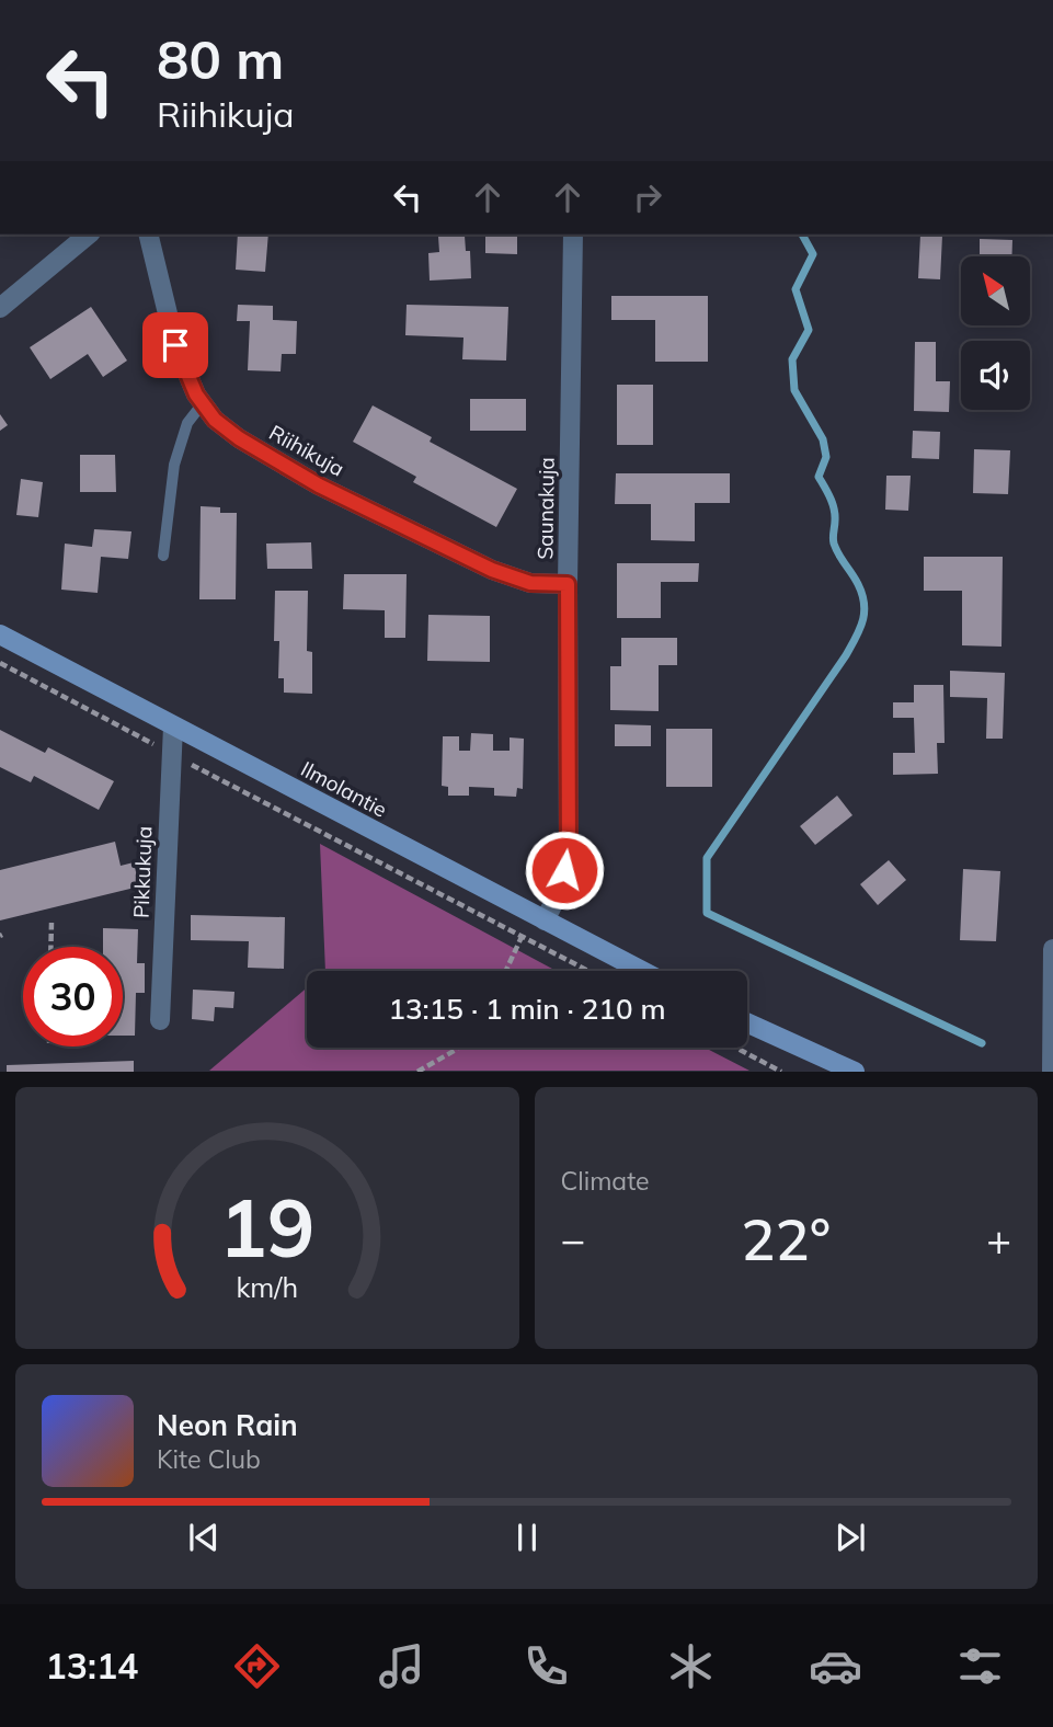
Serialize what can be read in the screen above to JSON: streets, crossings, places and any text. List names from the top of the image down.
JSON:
{
  "streets": {
    "street": [
      "Riihikuja",
      "Saunakuja",
      "Ilmolantie",
      "Pikkukuja"
    ]
  },
  "crossings": [
    ["Riihikuja", "Saunakuja"],
    ["Saunakuja", "Ilmolantie"],
    ["Ilmolantie", "Pikkukuja"]
  ],
  "north": "top left",
  "page": {
    "turn": ["80 m", "Riihikuja"],
    "limit": "30",
    "trip": "13:15 · 1 min · 210 m",
    "tile": "Climate",
    "heat": ["−", "22°", "+"],
    "song": ["Neon Rain", "Kite Club"],
    "tabs": "13:14",
    "gauge": ["19", "km/h"]
  }
}
